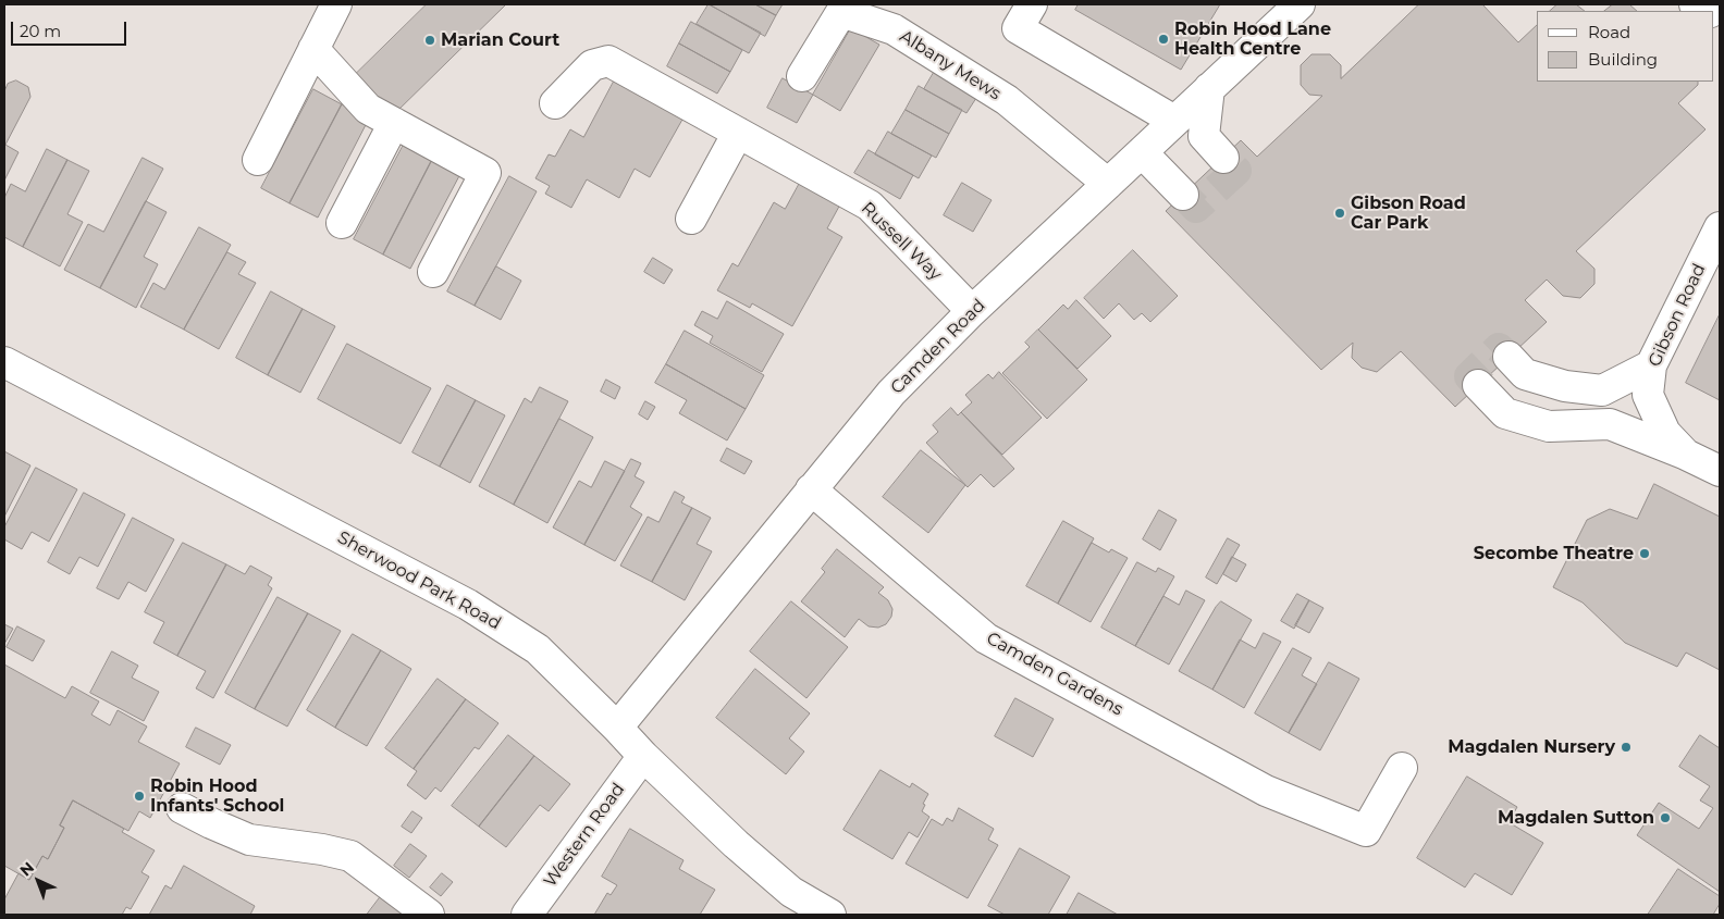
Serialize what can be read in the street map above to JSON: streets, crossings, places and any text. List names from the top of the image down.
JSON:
{
  "streets": {
    "street": [
      "Albany Mews",
      "Russell Way",
      "Gibson Road",
      "Camden Road",
      "Sherwood Park Road",
      "Camden Gardens",
      "Western Road"
    ]
  },
  "crossings": [
    ["Albany Mews", "Camden Road"],
    ["Russell Way", "Camden Road"],
    ["Camden Road", "Sherwood Park Road"],
    ["Camden Road", "Camden Gardens"],
    ["Sherwood Park Road", "Western Road"]
  ],
  "places": [
    "Robin Hood Lane Health Centre",
    "Marian Court",
    "Gibson Road Car Park",
    "Secombe Theatre",
    "Magdalen Nursery",
    "Robin Hood Infants' School",
    "Magdalen Sutton"
  ],
  "legend": ["Road", "Building"],
  "scale_bar": "20 m",
  "north": "top left"
}
